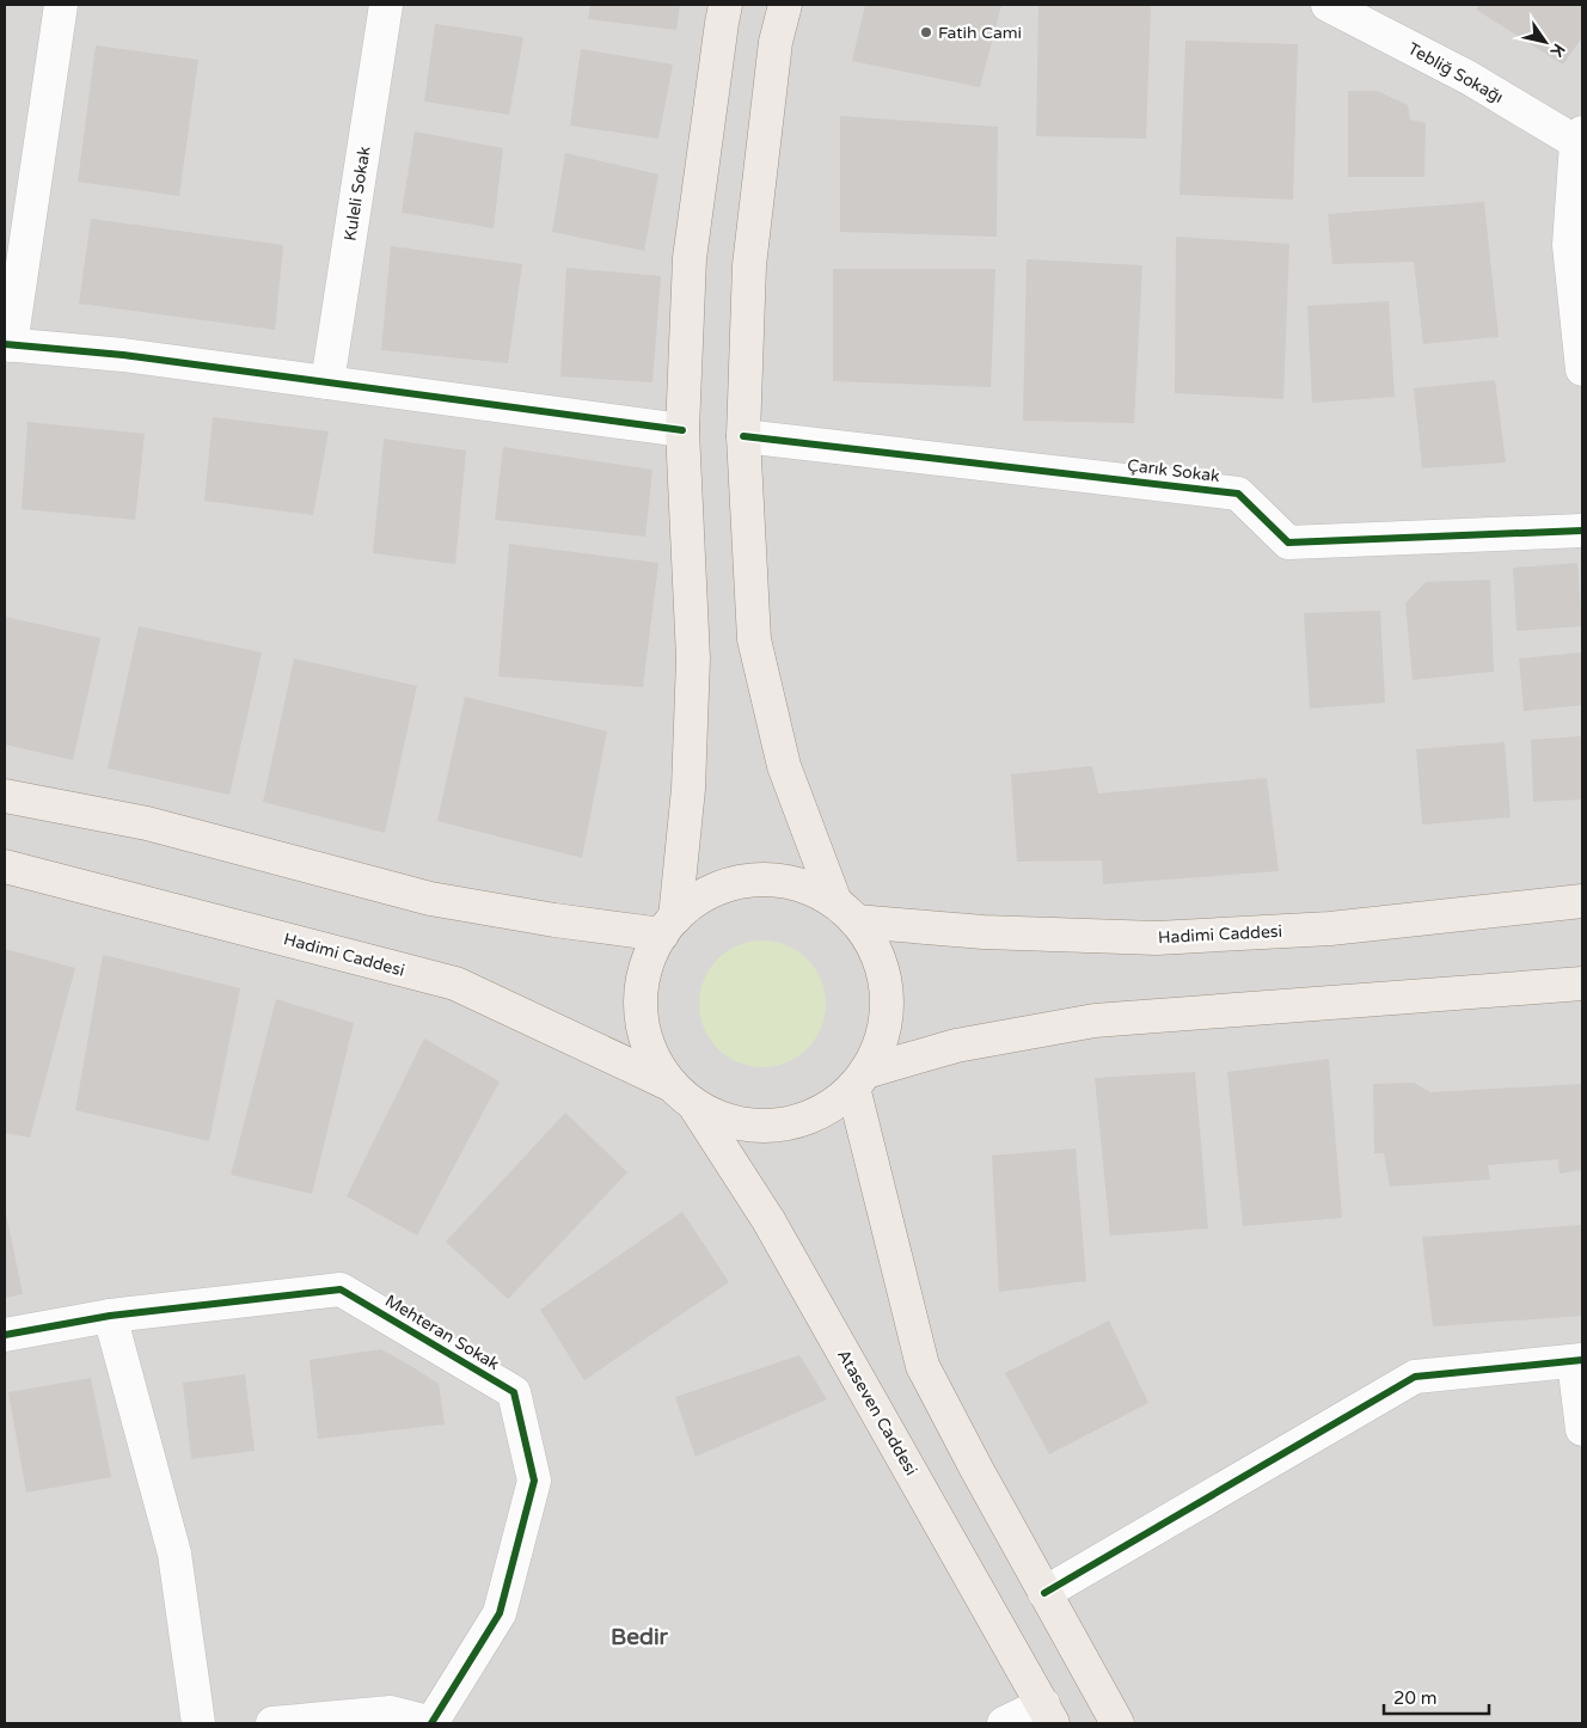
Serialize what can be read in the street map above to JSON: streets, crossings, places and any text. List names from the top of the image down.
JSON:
{
  "streets": {
    "main road": ["Hadimi Caddesi", "Ataseven Caddesi"],
    "street": [
      "Tebliğ Sokağı",
      "Kuleli Sokak",
      "Çarık Sokak",
      "Mehteran Sokak"
    ]
  },
  "districts": ["Bedir"],
  "places": ["Fatih Cami"],
  "scale_bar": "20 m",
  "north": "bottom right"
}
